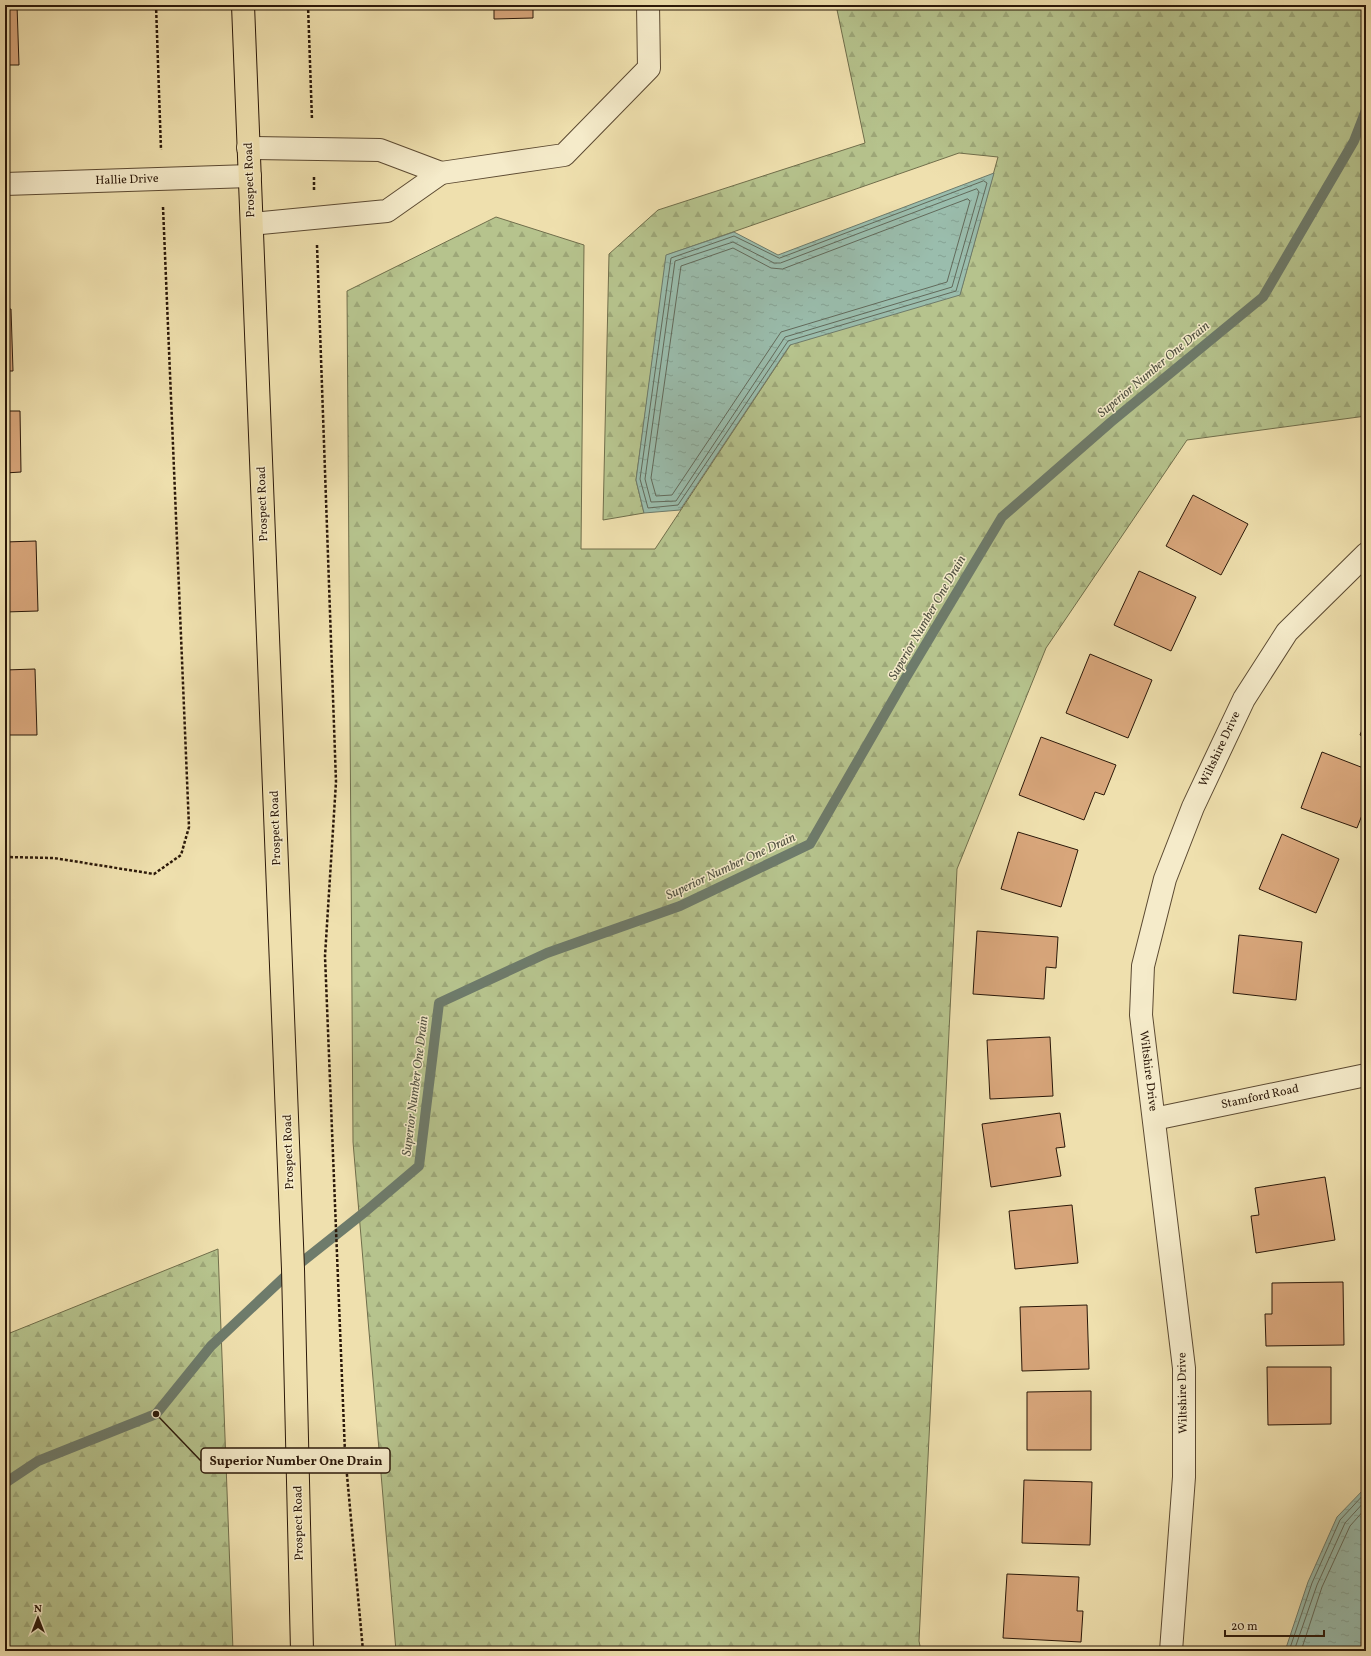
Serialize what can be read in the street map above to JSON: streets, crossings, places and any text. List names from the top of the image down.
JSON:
{
  "streets": {
    "main road": ["Prospect Road"],
    "street": ["Hallie Drive", "Wiltshire Drive", "Stamford Road"]
  },
  "crossings": [
    ["Hallie Drive", "Prospect Road"],
    ["Wiltshire Drive", "Stamford Road"]
  ],
  "water": ["Superior Number One Drain"],
  "places": ["Superior Number One Drain"],
  "scale_bar": "20 m",
  "north": "top"
}
